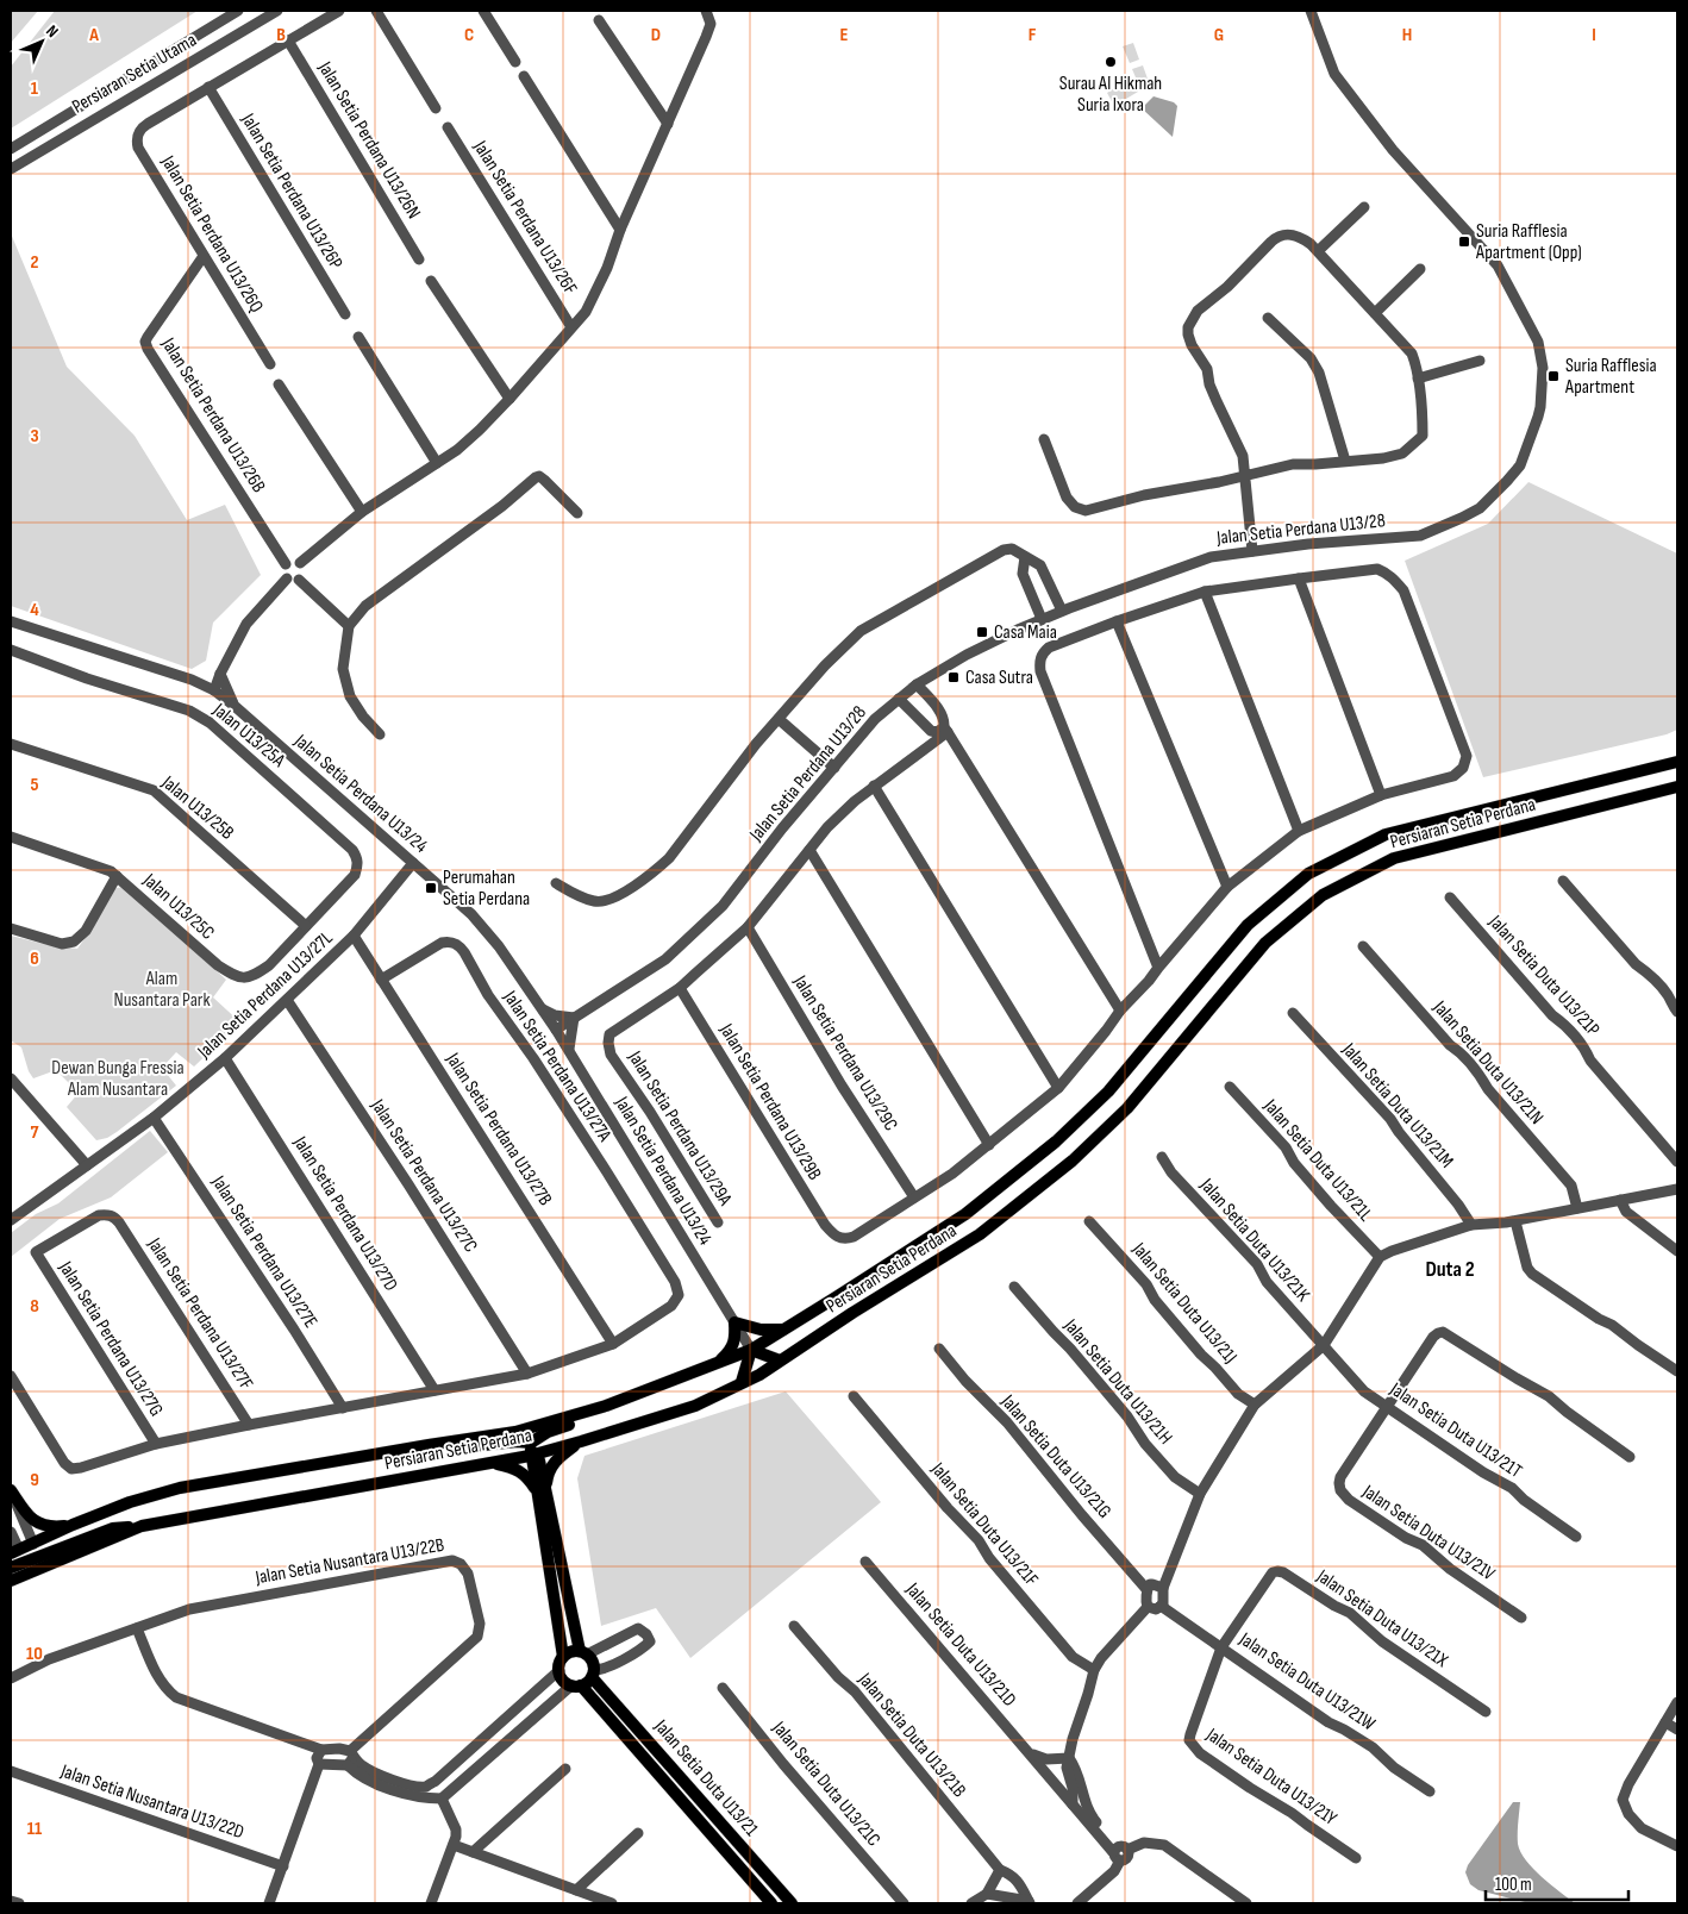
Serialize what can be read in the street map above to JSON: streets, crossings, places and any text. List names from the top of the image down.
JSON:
{
  "streets": {
    "main road": ["Persiaran Setia Perdana", "Jalan Setia Duta U13/21"],
    "street": [
      "Persiaran Setia Utama",
      "Jalan Setia Perdana U13/26N",
      "Jalan Setia Perdana U13/26P",
      "Jalan Setia Perdana U13/26F",
      "Jalan Setia Perdana U13/26Q",
      "Jalan Setia Perdana U13/26B",
      "Jalan Setia Perdana U13/28",
      "Jalan U13/25A",
      "Jalan Setia Perdana U13/24",
      "Jalan U13/25B",
      "Jalan U13/25C",
      "Jalan Setia Duta U13/21P",
      "Jalan Setia Perdana U13/27L",
      "Jalan Setia Perdana U13/29C",
      "Jalan Setia Duta U13/21N",
      "Jalan Setia Perdana U13/27A",
      "Jalan Setia Perdana U13/29B",
      "Jalan Setia Duta U13/21M",
      "Jalan Setia Perdana U13/29A",
      "Jalan Setia Perdana U13/27B",
      "Jalan Setia Duta U13/21L",
      "Jalan Setia Perdana U13/27C",
      "Jalan Setia Perdana U13/27D",
      "Jalan Setia Duta U13/21K",
      "Jalan Setia Perdana U13/27E",
      "Jalan Setia Duta U13/21J",
      "Jalan Setia Perdana U13/27F",
      "Jalan Setia Perdana U13/27G",
      "Jalan Setia Duta U13/21H",
      "Jalan Setia Duta U13/21T",
      "Jalan Setia Duta U13/21G",
      "Jalan Setia Duta U13/21F",
      "Jalan Setia Duta U13/21V",
      "Jalan Setia Nusantara U13/22B",
      "Jalan Setia Duta U13/21X",
      "Jalan Setia Duta U13/21D",
      "Jalan Setia Duta U13/21W",
      "Jalan Setia Duta U13/21B",
      "Jalan Setia Duta U13/21Y",
      "Jalan Setia Duta U13/21C",
      "Jalan Setia Nusantara U13/22D"
    ]
  },
  "crossings": [
    ["Jalan Setia Perdana U13/26P", "Jalan Setia Perdana U13/26Q"],
    ["Jalan Setia Perdana U13/26Q", "Jalan Setia Perdana U13/26B"],
    ["Jalan Setia Perdana U13/28", "Jalan Setia Perdana U13/24"],
    ["Jalan U13/25A", "Jalan U13/25B"],
    ["Jalan U13/25A", "Jalan U13/25C"],
    ["Jalan Setia Perdana U13/24", "Persiaran Setia Perdana"],
    ["Jalan Setia Perdana U13/24", "Jalan Setia Perdana U13/27L"],
    ["Jalan U13/25B", "Jalan U13/25C"],
    ["Jalan Setia Perdana U13/27L", "Jalan Setia Perdana U13/27B"],
    ["Jalan Setia Perdana U13/27L", "Jalan Setia Perdana U13/27C"],
    ["Jalan Setia Perdana U13/27L", "Jalan Setia Perdana U13/27D"],
    ["Jalan Setia Perdana U13/27L", "Jalan Setia Perdana U13/27E"],
    ["Jalan Setia Perdana U13/29C", "Jalan Setia Perdana U13/29B"],
    ["Jalan Setia Perdana U13/27A", "Jalan Setia Perdana U13/27B"],
    ["Jalan Setia Perdana U13/29B", "Jalan Setia Perdana U13/29A"],
    ["Jalan Setia Duta U13/21K", "Jalan Setia Duta U13/21T"],
    ["Jalan Setia Perdana U13/27F", "Jalan Setia Perdana U13/27G"],
    ["Jalan Setia Duta U13/21T", "Jalan Setia Duta U13/21V"],
    ["Jalan Setia Duta U13/21X", "Jalan Setia Duta U13/21W"],
    ["Jalan Setia Duta U13/21X", "Jalan Setia Duta U13/21Y"],
    ["Jalan Setia Duta U13/21W", "Jalan Setia Duta U13/21Y"]
  ],
  "districts": ["Duta 2"],
  "parks": ["Alam Nusantara Park", "Dewan Bunga Fressia Alam Nusantara"],
  "places": {
    "other": ["Surau Al Hikmah Suria Ixora"],
    "transit": [
      "Suria Rafflesia Apartment (Opp)",
      "Suria Rafflesia Apartment",
      "Casa Maia",
      "Casa Sutra",
      "Perumahan Setia Perdana"
    ]
  },
  "scale_bar": "100 m",
  "north": "top right",
  "grid": {
    "columns": [
      "A",
      "B",
      "C",
      "D",
      "E",
      "F",
      "G",
      "H",
      "I"
    ],
    "rows": [
      "1",
      "2",
      "3",
      "4",
      "5",
      "6",
      "7",
      "8",
      "9",
      "10",
      "11"
    ]
  }
}
